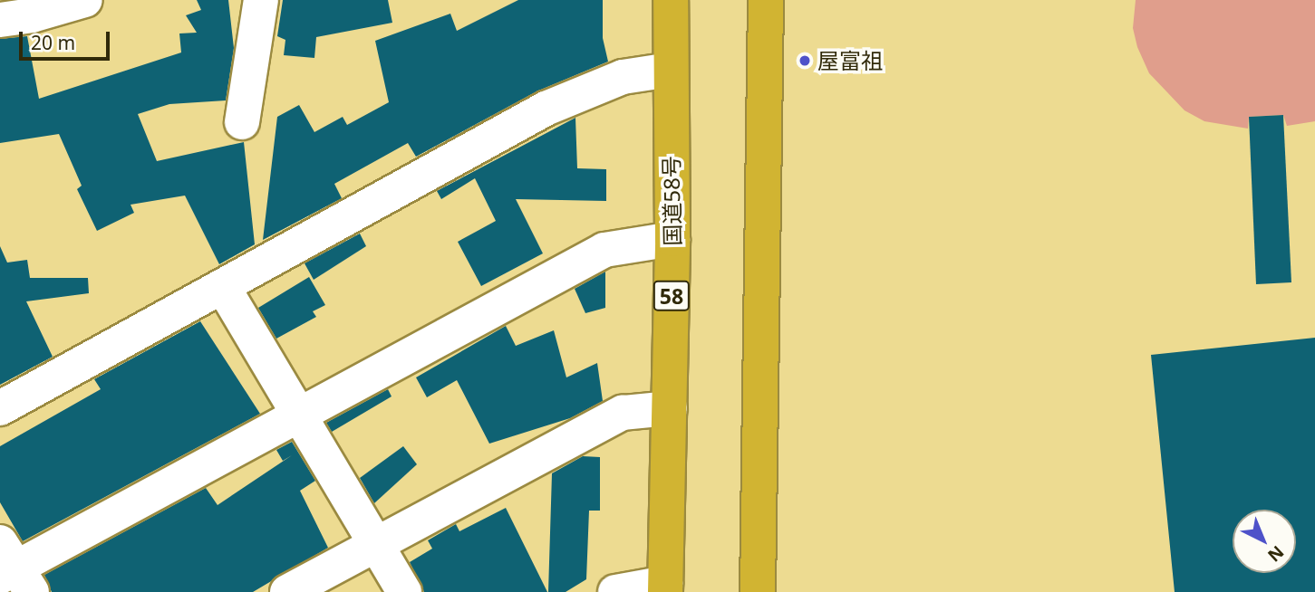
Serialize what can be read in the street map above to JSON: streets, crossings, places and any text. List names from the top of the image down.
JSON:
{
  "streets": {
    "highway": ["国道58号", "58"]
  },
  "places": ["屋富祖"],
  "scale_bar": "20 m",
  "north": "bottom right"
}
